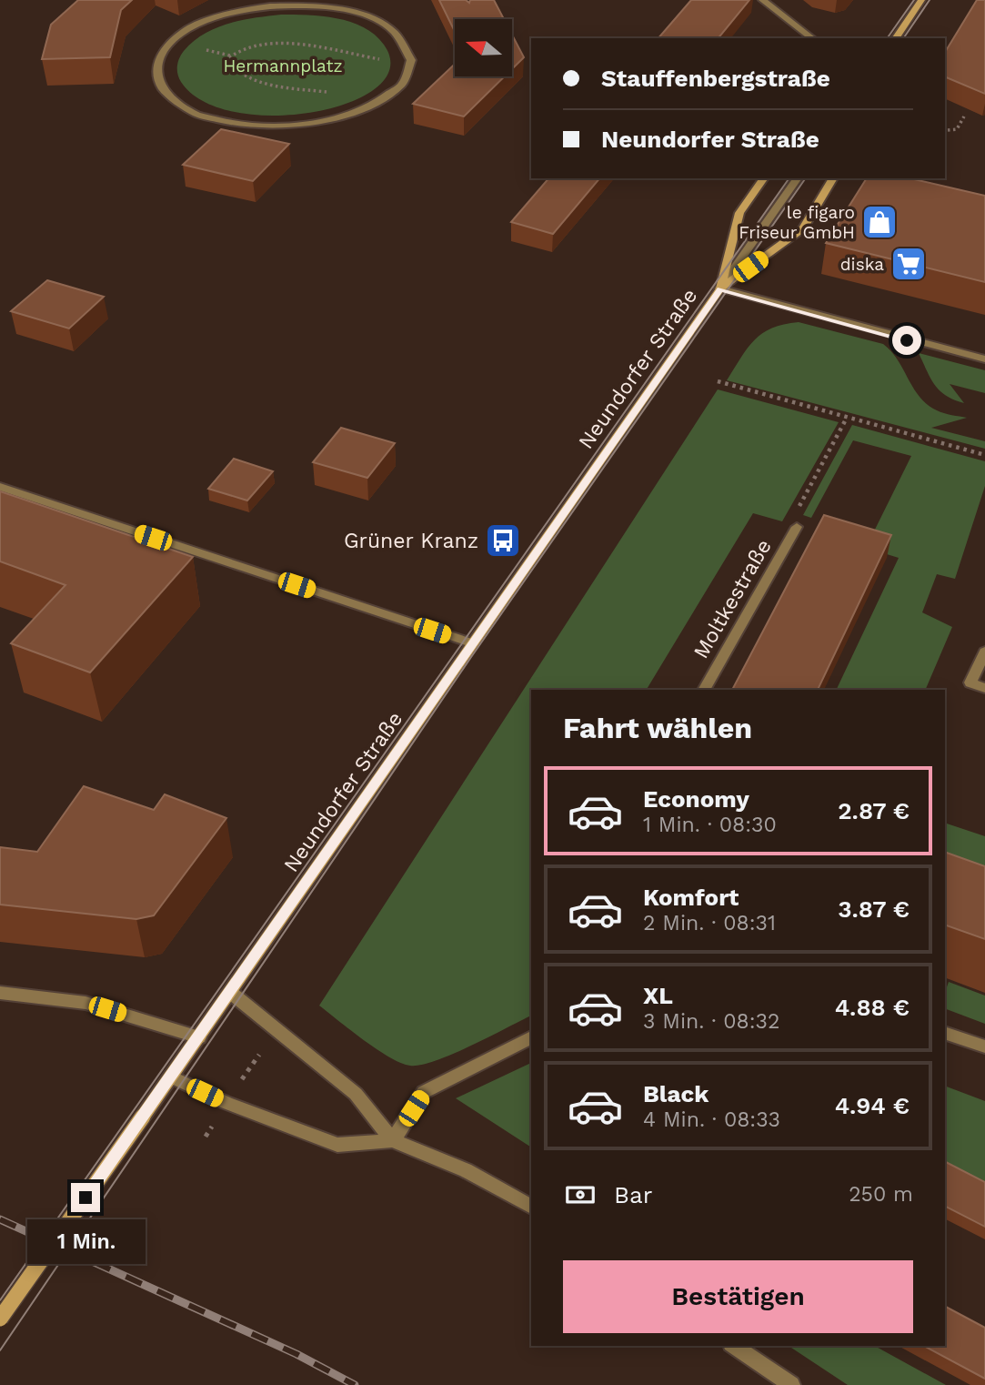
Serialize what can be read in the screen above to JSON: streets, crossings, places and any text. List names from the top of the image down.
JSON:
{
  "streets": {
    "street": ["Neundorfer Straße", "Moltkestraße"]
  },
  "parks": ["Hermannplatz"],
  "places": {
    "shop": ["le figaro Friseur GmbH"],
    "supermarket": ["diska"],
    "bus stop": ["Grüner Kranz"]
  },
  "north": "left",
  "page": {
    "banner": ["Stauffenbergstraße", "Neundorfer Straße"],
    "heading": "Fahrt wählen",
    "list": [
      {
        "name": "Economy",
        "note": "1 Min. · 08:30",
        "value": "2.87 €"
      },
      {
        "name": "Komfort",
        "note": "2 Min. · 08:31",
        "value": "3.87 €"
      },
      {
        "name": "XL",
        "note": "3 Min. · 08:32",
        "value": "4.88 €"
      },
      {
        "name": "Black",
        "note": "4 Min. · 08:33",
        "value": "4.94 €"
      }
    ],
    "pay": ["Bar", "250 m"],
    "bubble": "1 Min.",
    "buttons": "Bestätigen"
  }
}
